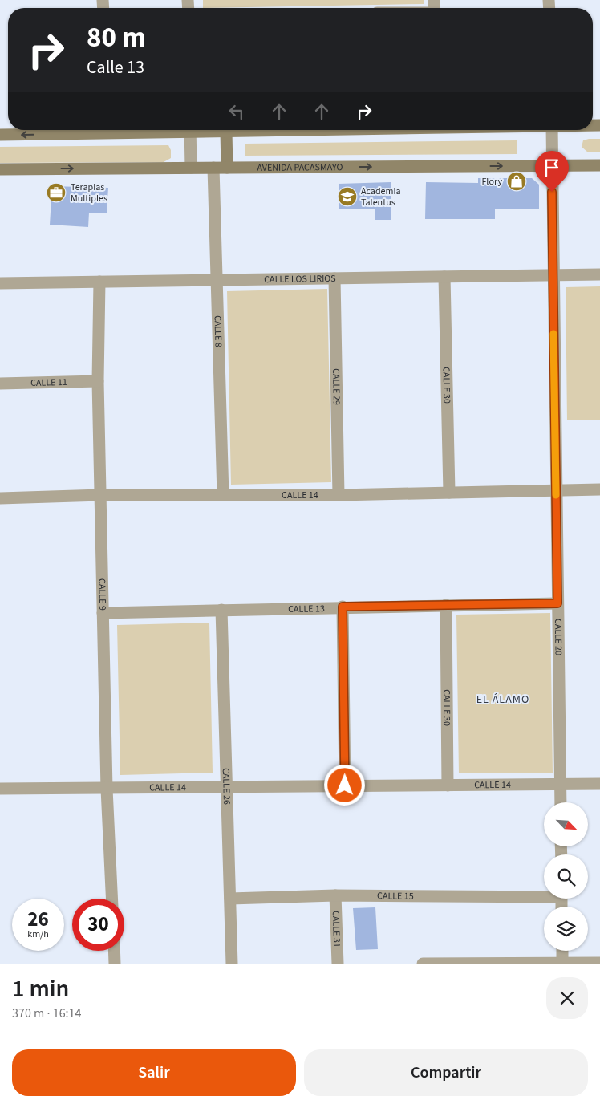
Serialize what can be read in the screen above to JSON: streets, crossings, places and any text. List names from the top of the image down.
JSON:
{
  "streets": {
    "main road": ["AVENIDA PACASMAYO"],
    "street": [
      "CALLE LOS LIRIOS",
      "CALLE 8",
      "CALLE 11",
      "CALLE 30",
      "CALLE 29",
      "CALLE 14",
      "CALLE 9",
      "CALLE 13",
      "CALLE 20",
      "CALLE 26",
      "CALLE 15",
      "CALLE 31"
    ]
  },
  "crossings": [
    ["AVENIDA PACASMAYO", "CALLE 8"],
    ["AVENIDA PACASMAYO", "CALLE 20"],
    ["CALLE LOS LIRIOS", "CALLE 8"],
    ["CALLE LOS LIRIOS", "CALLE 30"],
    ["CALLE LOS LIRIOS", "CALLE 29"],
    ["CALLE LOS LIRIOS", "CALLE 9"],
    ["CALLE LOS LIRIOS", "CALLE 20"],
    ["CALLE 8", "CALLE 14"],
    ["CALLE 11", "CALLE 9"],
    ["CALLE 30", "CALLE 14"],
    ["CALLE 30", "CALLE 13"],
    ["CALLE 29", "CALLE 14"],
    ["CALLE 14", "CALLE 9"],
    ["CALLE 14", "CALLE 20"],
    ["CALLE 14", "CALLE 26"],
    ["CALLE 9", "CALLE 13"],
    ["CALLE 13", "CALLE 20"],
    ["CALLE 13", "CALLE 26"],
    ["CALLE 26", "CALLE 15"],
    ["CALLE 15", "CALLE 31"]
  ],
  "districts": ["EL ÁLAMO"],
  "places": {
    "shop": ["Flory"],
    "office": ["Terapias Multiples"],
    "school or university": ["Academia Talentus"]
  },
  "north": "bottom right",
  "page": {
    "turn": ["80 m", "Calle 13"],
    "speed": "26 km/h",
    "limit": "30",
    "heading": ["1 min", "370 m · 16:14"],
    "buttons": ["Salir", "Compartir"]
  }
}
